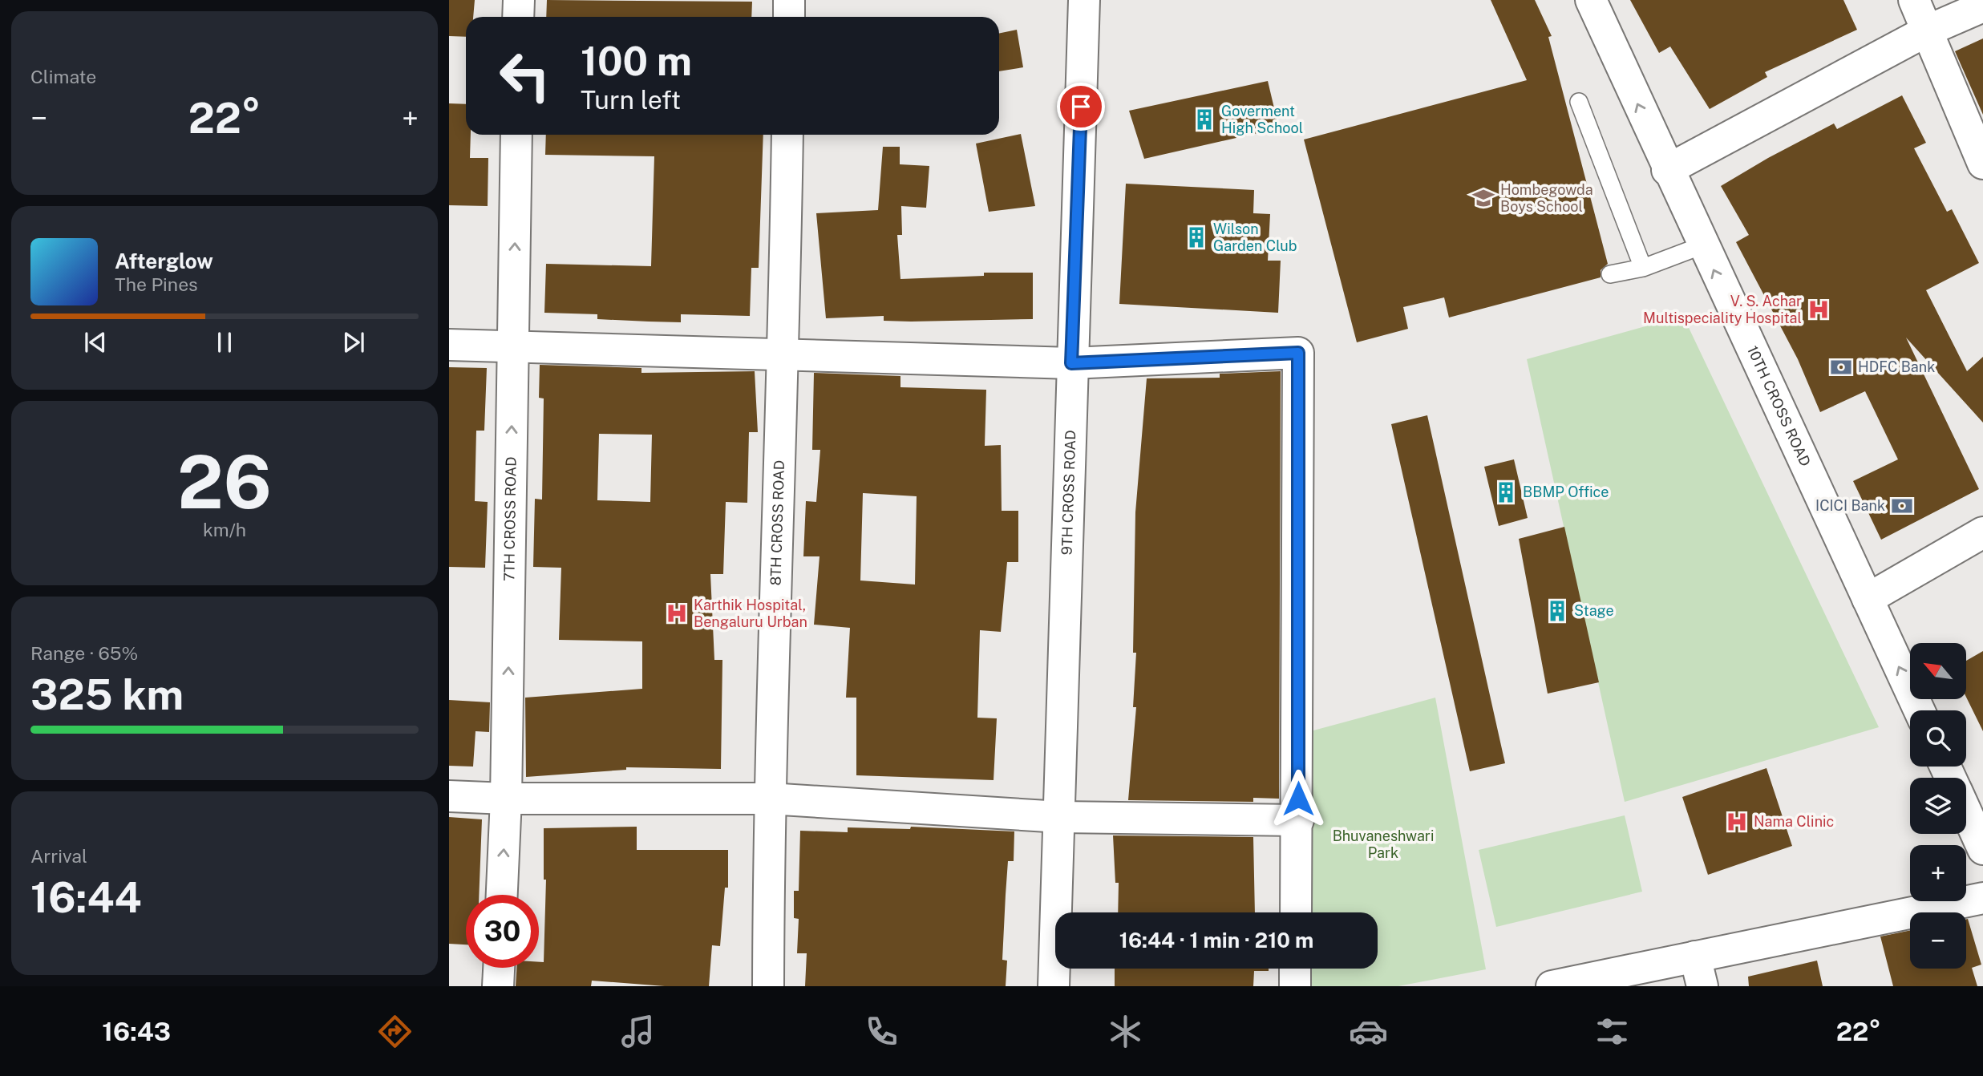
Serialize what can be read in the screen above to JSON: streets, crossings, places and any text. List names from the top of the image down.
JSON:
{
  "streets": {
    "street": [
      "10TH CROSS ROAD",
      "9TH CROSS ROAD",
      "7TH CROSS ROAD",
      "8TH CROSS ROAD"
    ]
  },
  "one_way": ["10TH CROSS ROAD", "7TH CROSS ROAD"],
  "parks": ["Bhuvaneshwari Park"],
  "places": {
    "building": [
      "Goverment High School",
      "Wilson Garden Club",
      "BBMP Office",
      "Stage"
    ],
    "school or university": ["Hombegowda Boys School"],
    "hospital": ["V. S. Achar Multispeciality Hospital", "Karthik Hospital, Bengaluru Urban", "Nama Clinic"],
    "bank": ["HDFC Bank", "ICICI Bank"]
  },
  "north": "top left",
  "page": {
    "tile": [
      "Climate",
      ["26", "km/h"],
      ["Range · 65%", "325 km"],
      ["Arrival", "16:44"]
    ],
    "turn": ["100 m", "Turn left"],
    "heat": ["−", "22°", "+"],
    "song": ["Afterglow", "The Pines"],
    "map_buttons": ["+", "−"],
    "limit": "30",
    "trip": "16:44 · 1 min · 210 m",
    "tabs": ["16:43", "22°"]
  }
}
